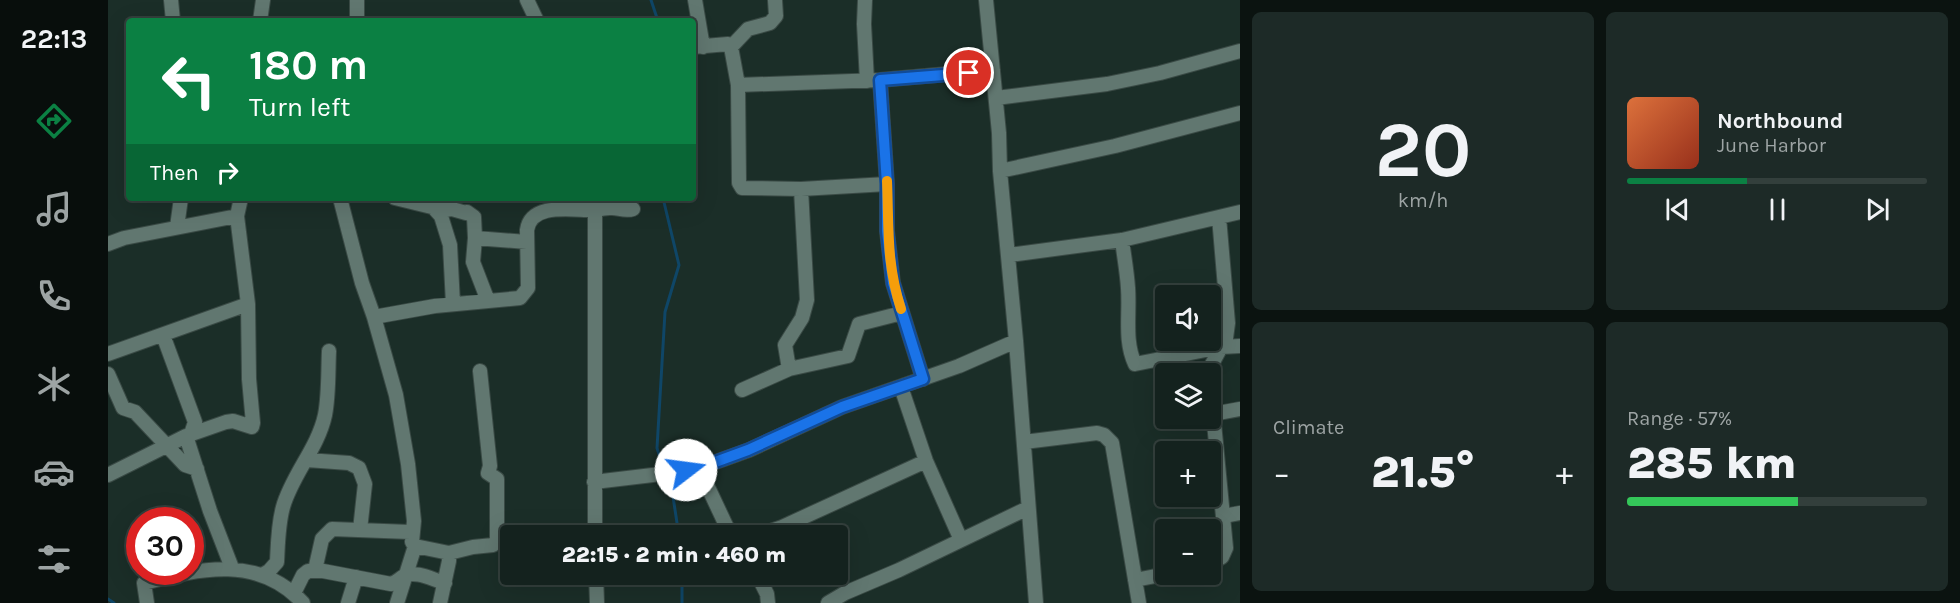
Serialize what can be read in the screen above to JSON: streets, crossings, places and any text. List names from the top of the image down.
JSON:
{
  "page": {
    "tabs": "22:13",
    "tile": [
      ["20", "km/h"],
      "Climate",
      ["Range · 57%", "285 km"]
    ],
    "turn": ["180 m", "Turn left"],
    "song": ["Northbound", "June Harbor"],
    "then": "Then",
    "map_buttons": ["+", "−"],
    "heat": ["−", "21.5°", "+"],
    "limit": "30",
    "trip": "22:15 · 2 min · 460 m"
  }
}
